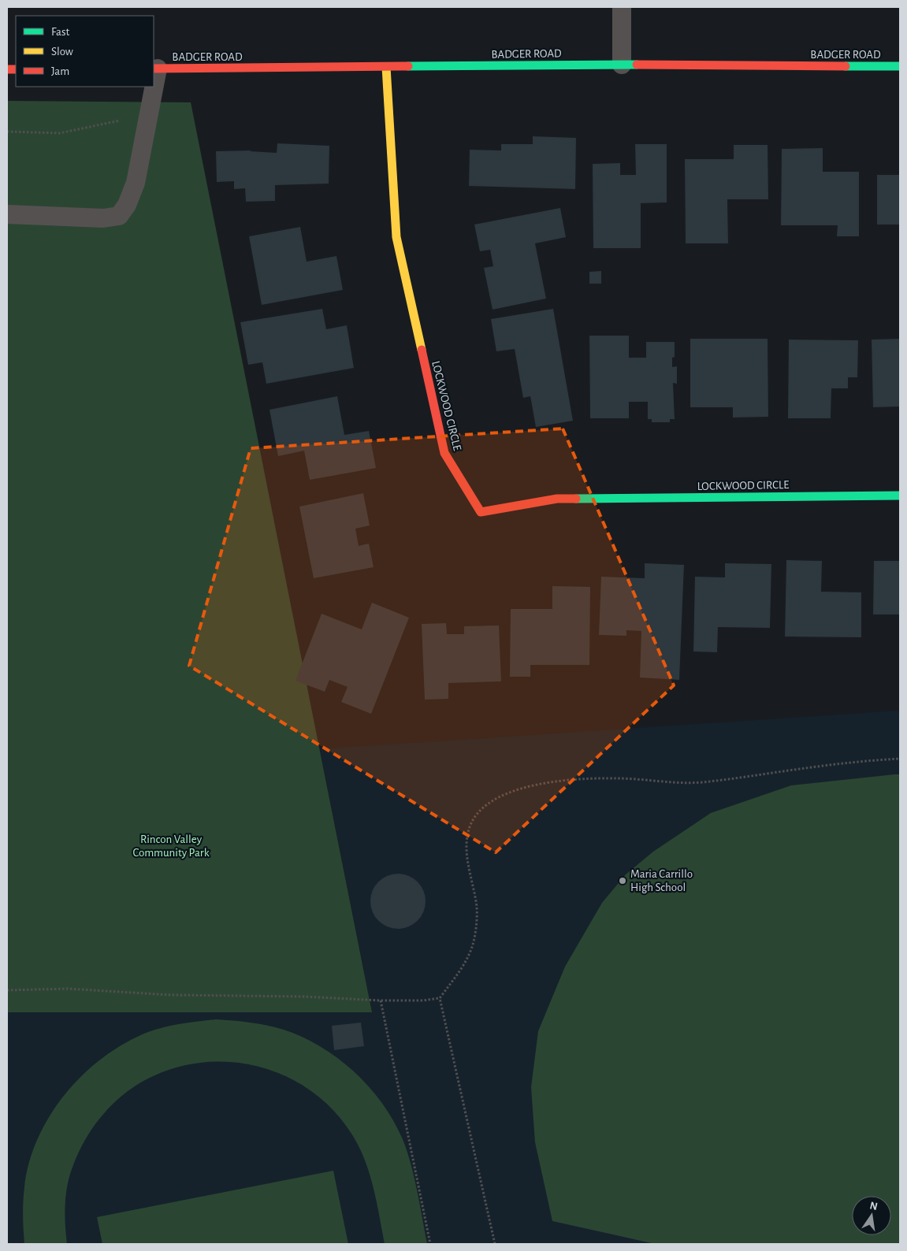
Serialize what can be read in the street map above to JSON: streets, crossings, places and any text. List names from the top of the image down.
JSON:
{
  "streets": {
    "street": ["BADGER ROAD", "LOCKWOOD CIRCLE"]
  },
  "crossings": [
    ["BADGER ROAD", "LOCKWOOD CIRCLE"]
  ],
  "parks": ["Rincon Valley Community Park"],
  "places": ["Maria Carrillo High School"],
  "legend": ["Fast", "Slow", "Jam"],
  "north": "top"
}
